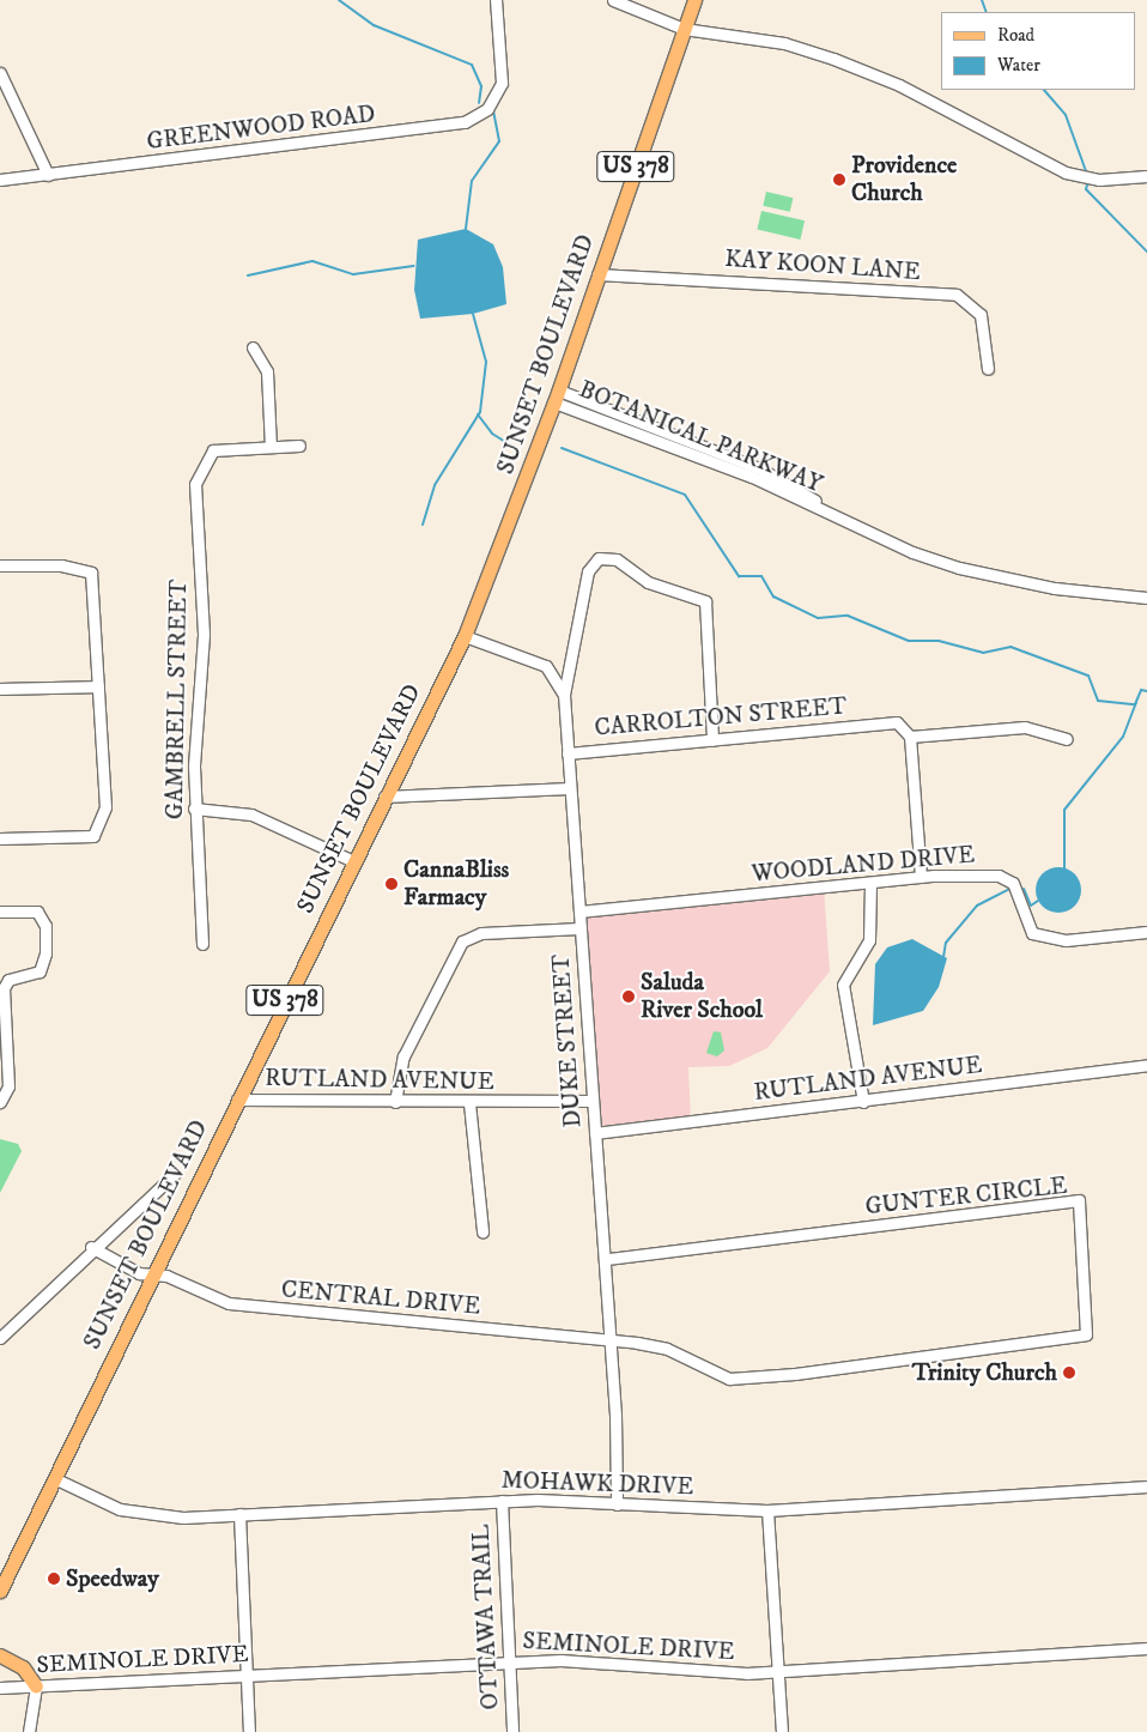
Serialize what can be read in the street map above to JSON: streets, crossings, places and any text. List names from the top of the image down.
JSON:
{
  "streets": {
    "main road": ["US 378", "SUNSET BOULEVARD"],
    "street": [
      "GREENWOOD ROAD",
      "KAY KOON LANE",
      "BOTANICAL PARKWAY",
      "GAMBRELL STREET",
      "CARROLTON STREET",
      "WOODLAND DRIVE",
      "DUKE STREET",
      "RUTLAND AVENUE",
      "GUNTER CIRCLE",
      "CENTRAL DRIVE",
      "MOHAWK DRIVE",
      "OTTAWA TRAIL",
      "SEMINOLE DRIVE"
    ]
  },
  "crossings": [
    ["KAY KOON LANE", "SUNSET BOULEVARD"],
    ["SUNSET BOULEVARD", "BOTANICAL PARKWAY"],
    ["SUNSET BOULEVARD", "DUKE STREET"],
    ["SUNSET BOULEVARD", "RUTLAND AVENUE"],
    ["SUNSET BOULEVARD", "CENTRAL DRIVE"],
    ["SUNSET BOULEVARD", "MOHAWK DRIVE"],
    ["CARROLTON STREET", "DUKE STREET"],
    ["WOODLAND DRIVE", "DUKE STREET"],
    ["DUKE STREET", "RUTLAND AVENUE"],
    ["DUKE STREET", "GUNTER CIRCLE"],
    ["DUKE STREET", "CENTRAL DRIVE"],
    ["DUKE STREET", "MOHAWK DRIVE"],
    ["GUNTER CIRCLE", "CENTRAL DRIVE"],
    ["MOHAWK DRIVE", "OTTAWA TRAIL"],
    ["OTTAWA TRAIL", "SEMINOLE DRIVE"]
  ],
  "places": [
    "Providence Church",
    "CannaBliss Farmacy",
    "Saluda River School",
    "Trinity Church",
    "Speedway"
  ],
  "legend": ["Road", "Water"]
}
